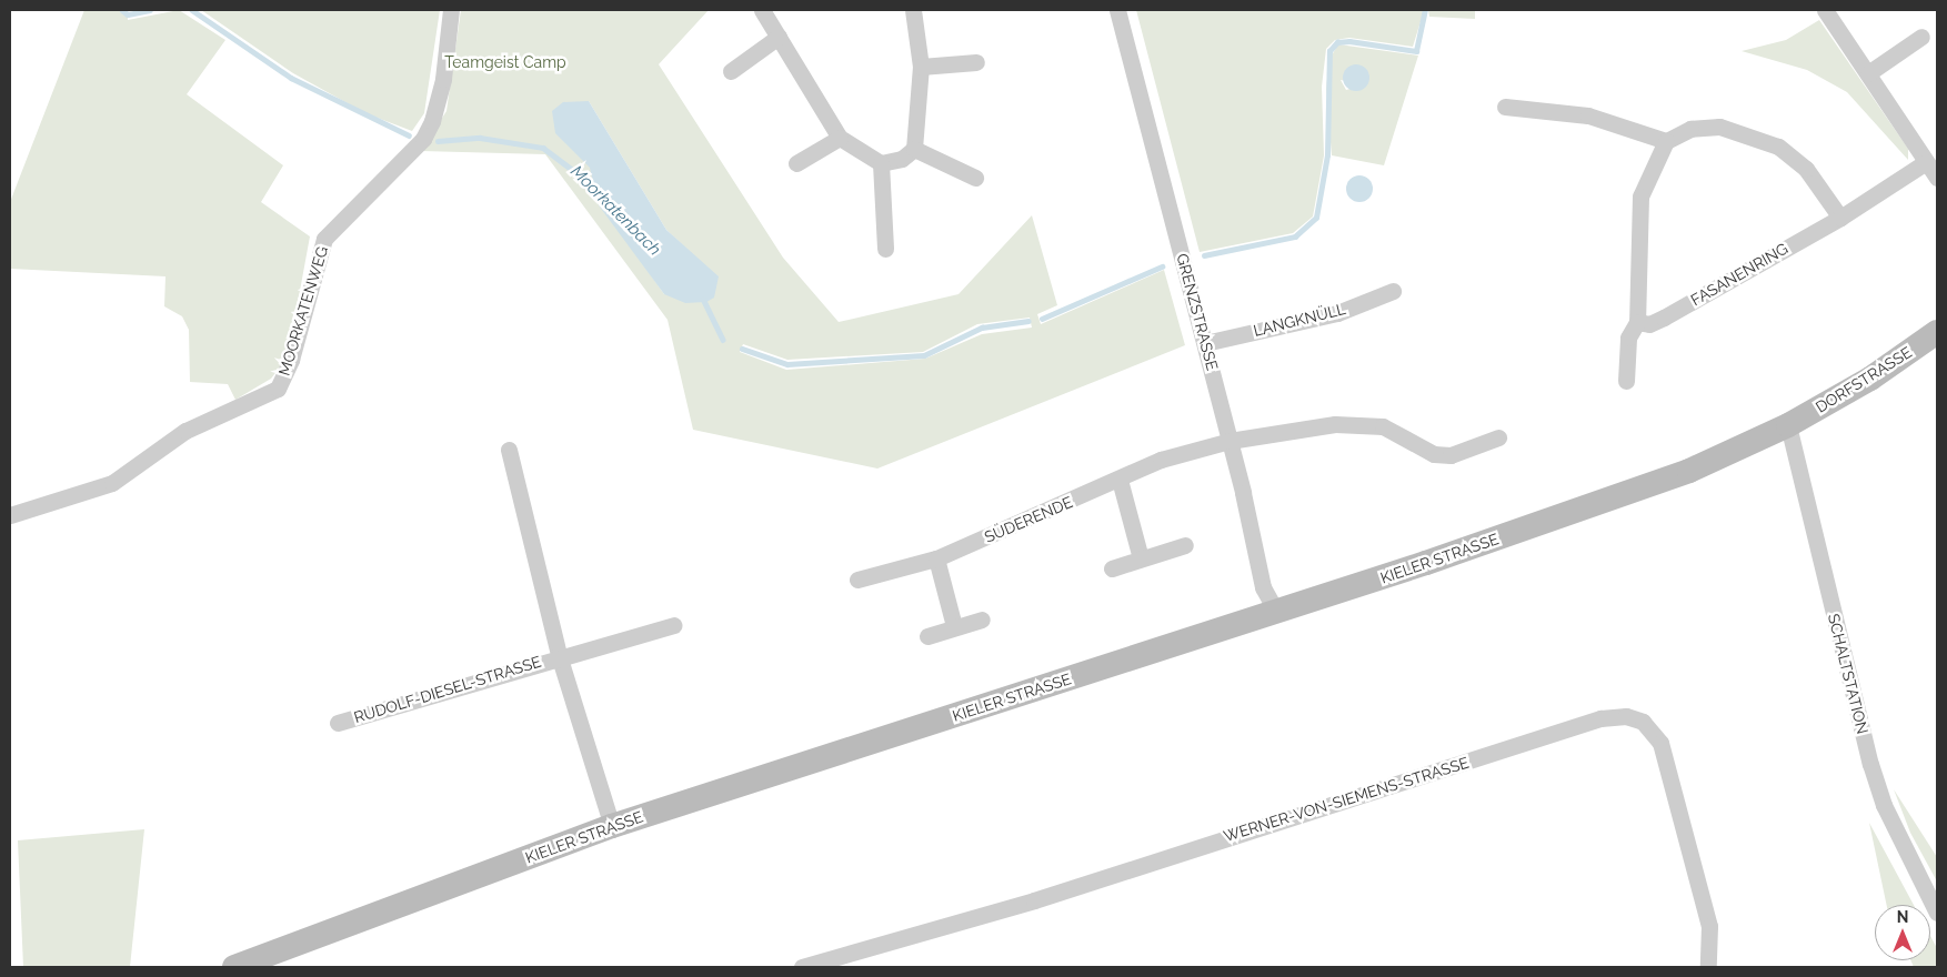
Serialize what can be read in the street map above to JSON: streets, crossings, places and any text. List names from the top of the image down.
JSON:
{
  "streets": {
    "street": [
      "FASANENRING",
      "MOORKATENWEG",
      "GRENZSTRASSE",
      "LANGKNÜLL",
      "DORFSTRASSE",
      "SÜDERENDE",
      "KIELER STRASSE",
      "SCHALTSTATION",
      "RUDOLF-DIESEL-STRASSE",
      "WERNER-VON-SIEMENS-STRASSE"
    ]
  },
  "crossings": [
    ["GRENZSTRASSE", "LANGKNÜLL"],
    ["GRENZSTRASSE", "SÜDERENDE"],
    ["GRENZSTRASSE", "KIELER STRASSE"],
    ["DORFSTRASSE", "KIELER STRASSE"],
    ["DORFSTRASSE", "SCHALTSTATION"],
    ["KIELER STRASSE", "SCHALTSTATION"],
    ["KIELER STRASSE", "RUDOLF-DIESEL-STRASSE"]
  ],
  "water": ["Moorkatenbach"],
  "parks": ["Teamgeist Camp"],
  "north": "top"
}
